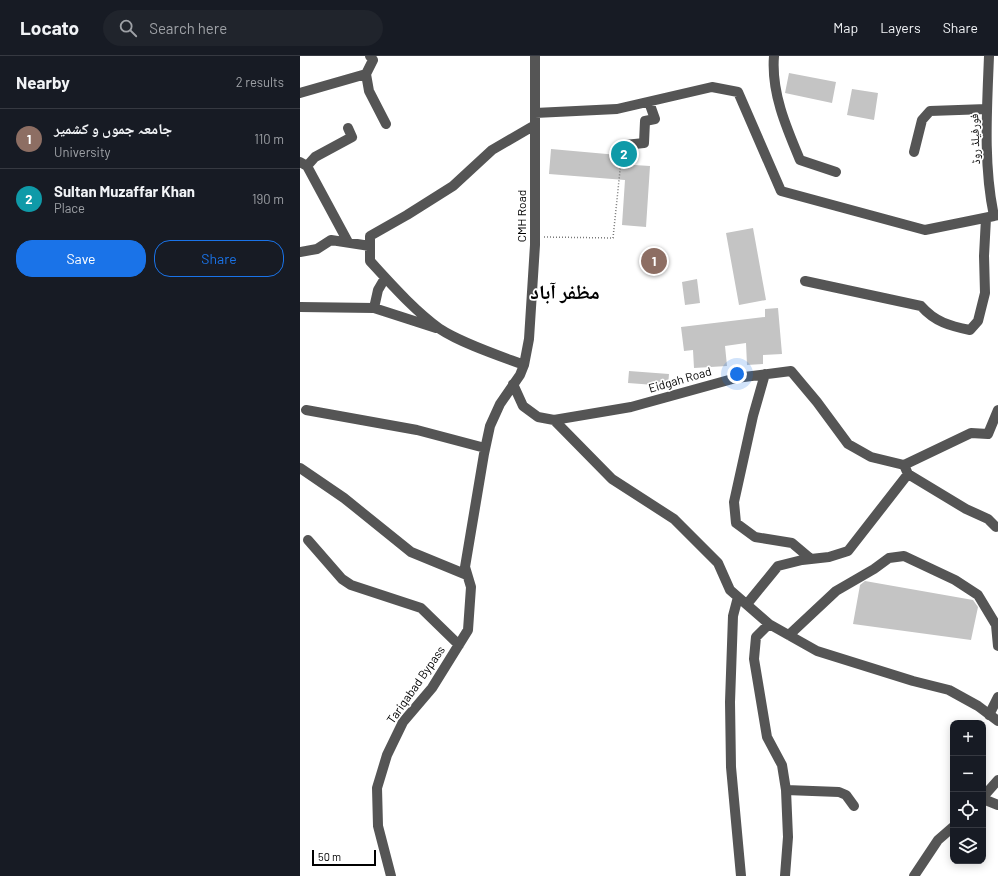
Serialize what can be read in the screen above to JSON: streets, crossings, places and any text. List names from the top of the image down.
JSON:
{
  "streets": {
    "street": [
      "فورفیلڈ روڈ",
      "CMH Road",
      "Eidgah Road",
      "Tariqabad Bypass"
    ]
  },
  "crossings": [
    ["CMH Road", "Tariqabad Bypass"],
    ["Eidgah Road", "Tariqabad Bypass"]
  ],
  "districts": ["مظفر آباد"],
  "scale_bar": "50 m",
  "page": {
    "header": "Locato",
    "search": "Search here",
    "nav": ["Map", "Layers", "Share"],
    "heading": ["Nearby", "2 results"],
    "list": [
      {
        "mark": "1",
        "name": "جامعہ جموں و کشمیر",
        "note": "University",
        "value": "110 m"
      },
      {
        "mark": "2",
        "name": "Sultan Muzaffar Khan",
        "note": "Place",
        "value": "190 m"
      }
    ],
    "pins": ["2", "1"],
    "buttons": ["Save", "Share"],
    "map_buttons": ["+", "−"],
    "scale": "50 m"
  }
}
